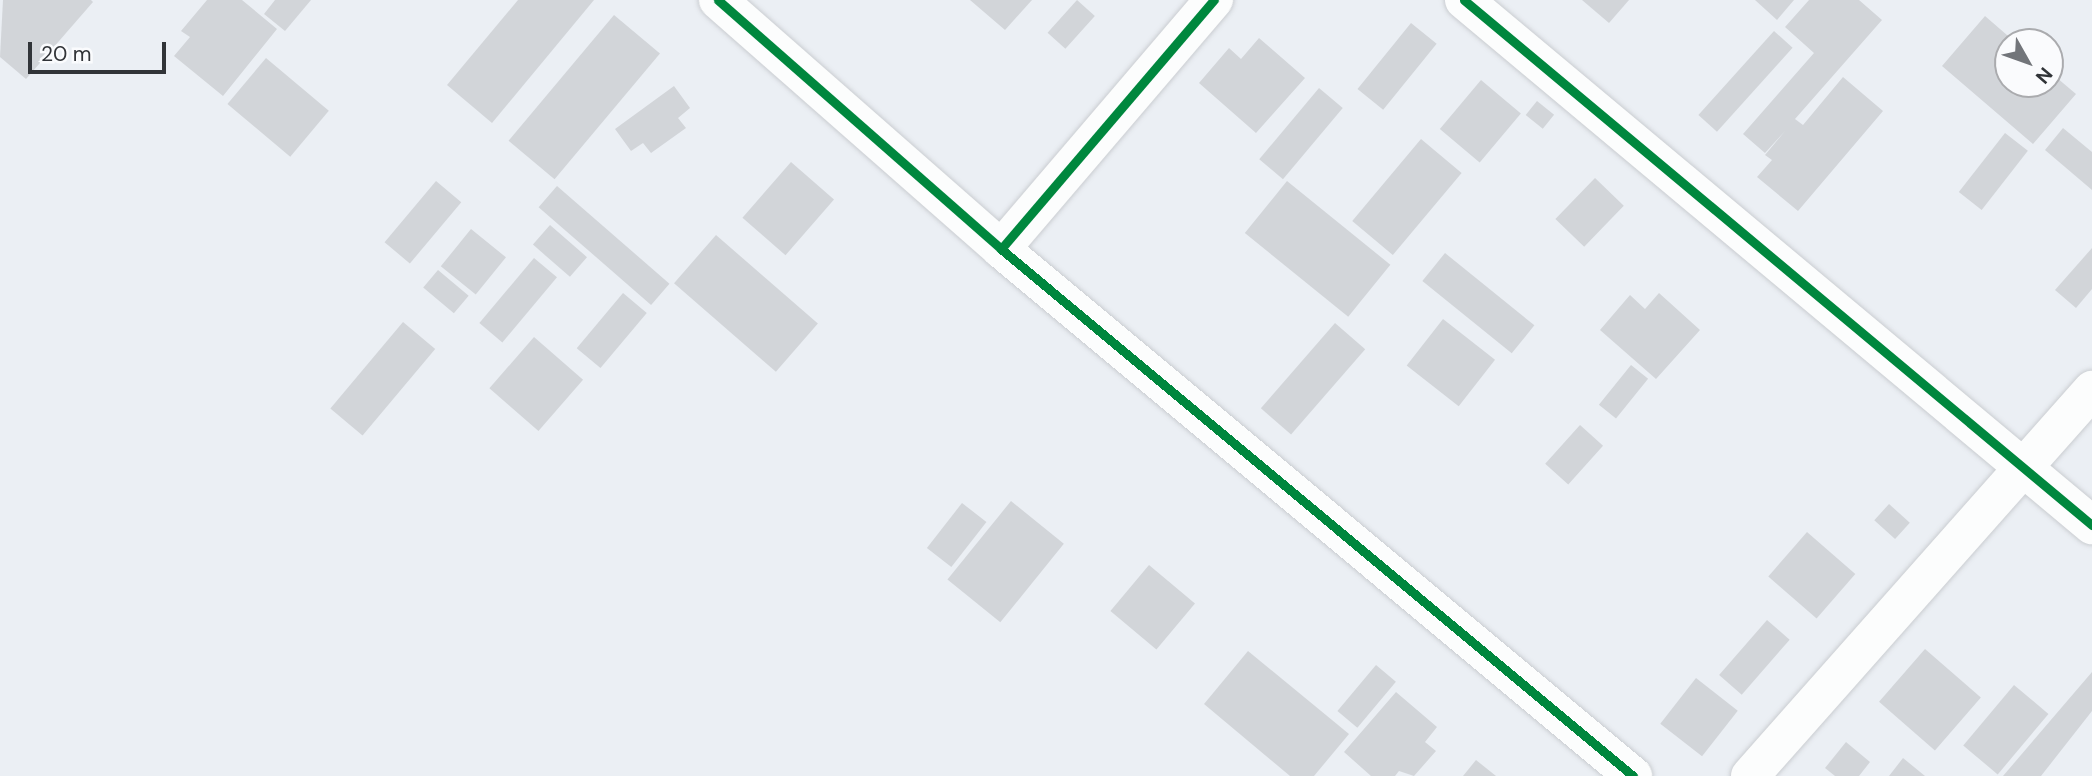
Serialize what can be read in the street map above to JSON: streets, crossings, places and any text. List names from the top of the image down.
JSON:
{
  "scale_bar": "20 m",
  "north": "bottom right"
}
